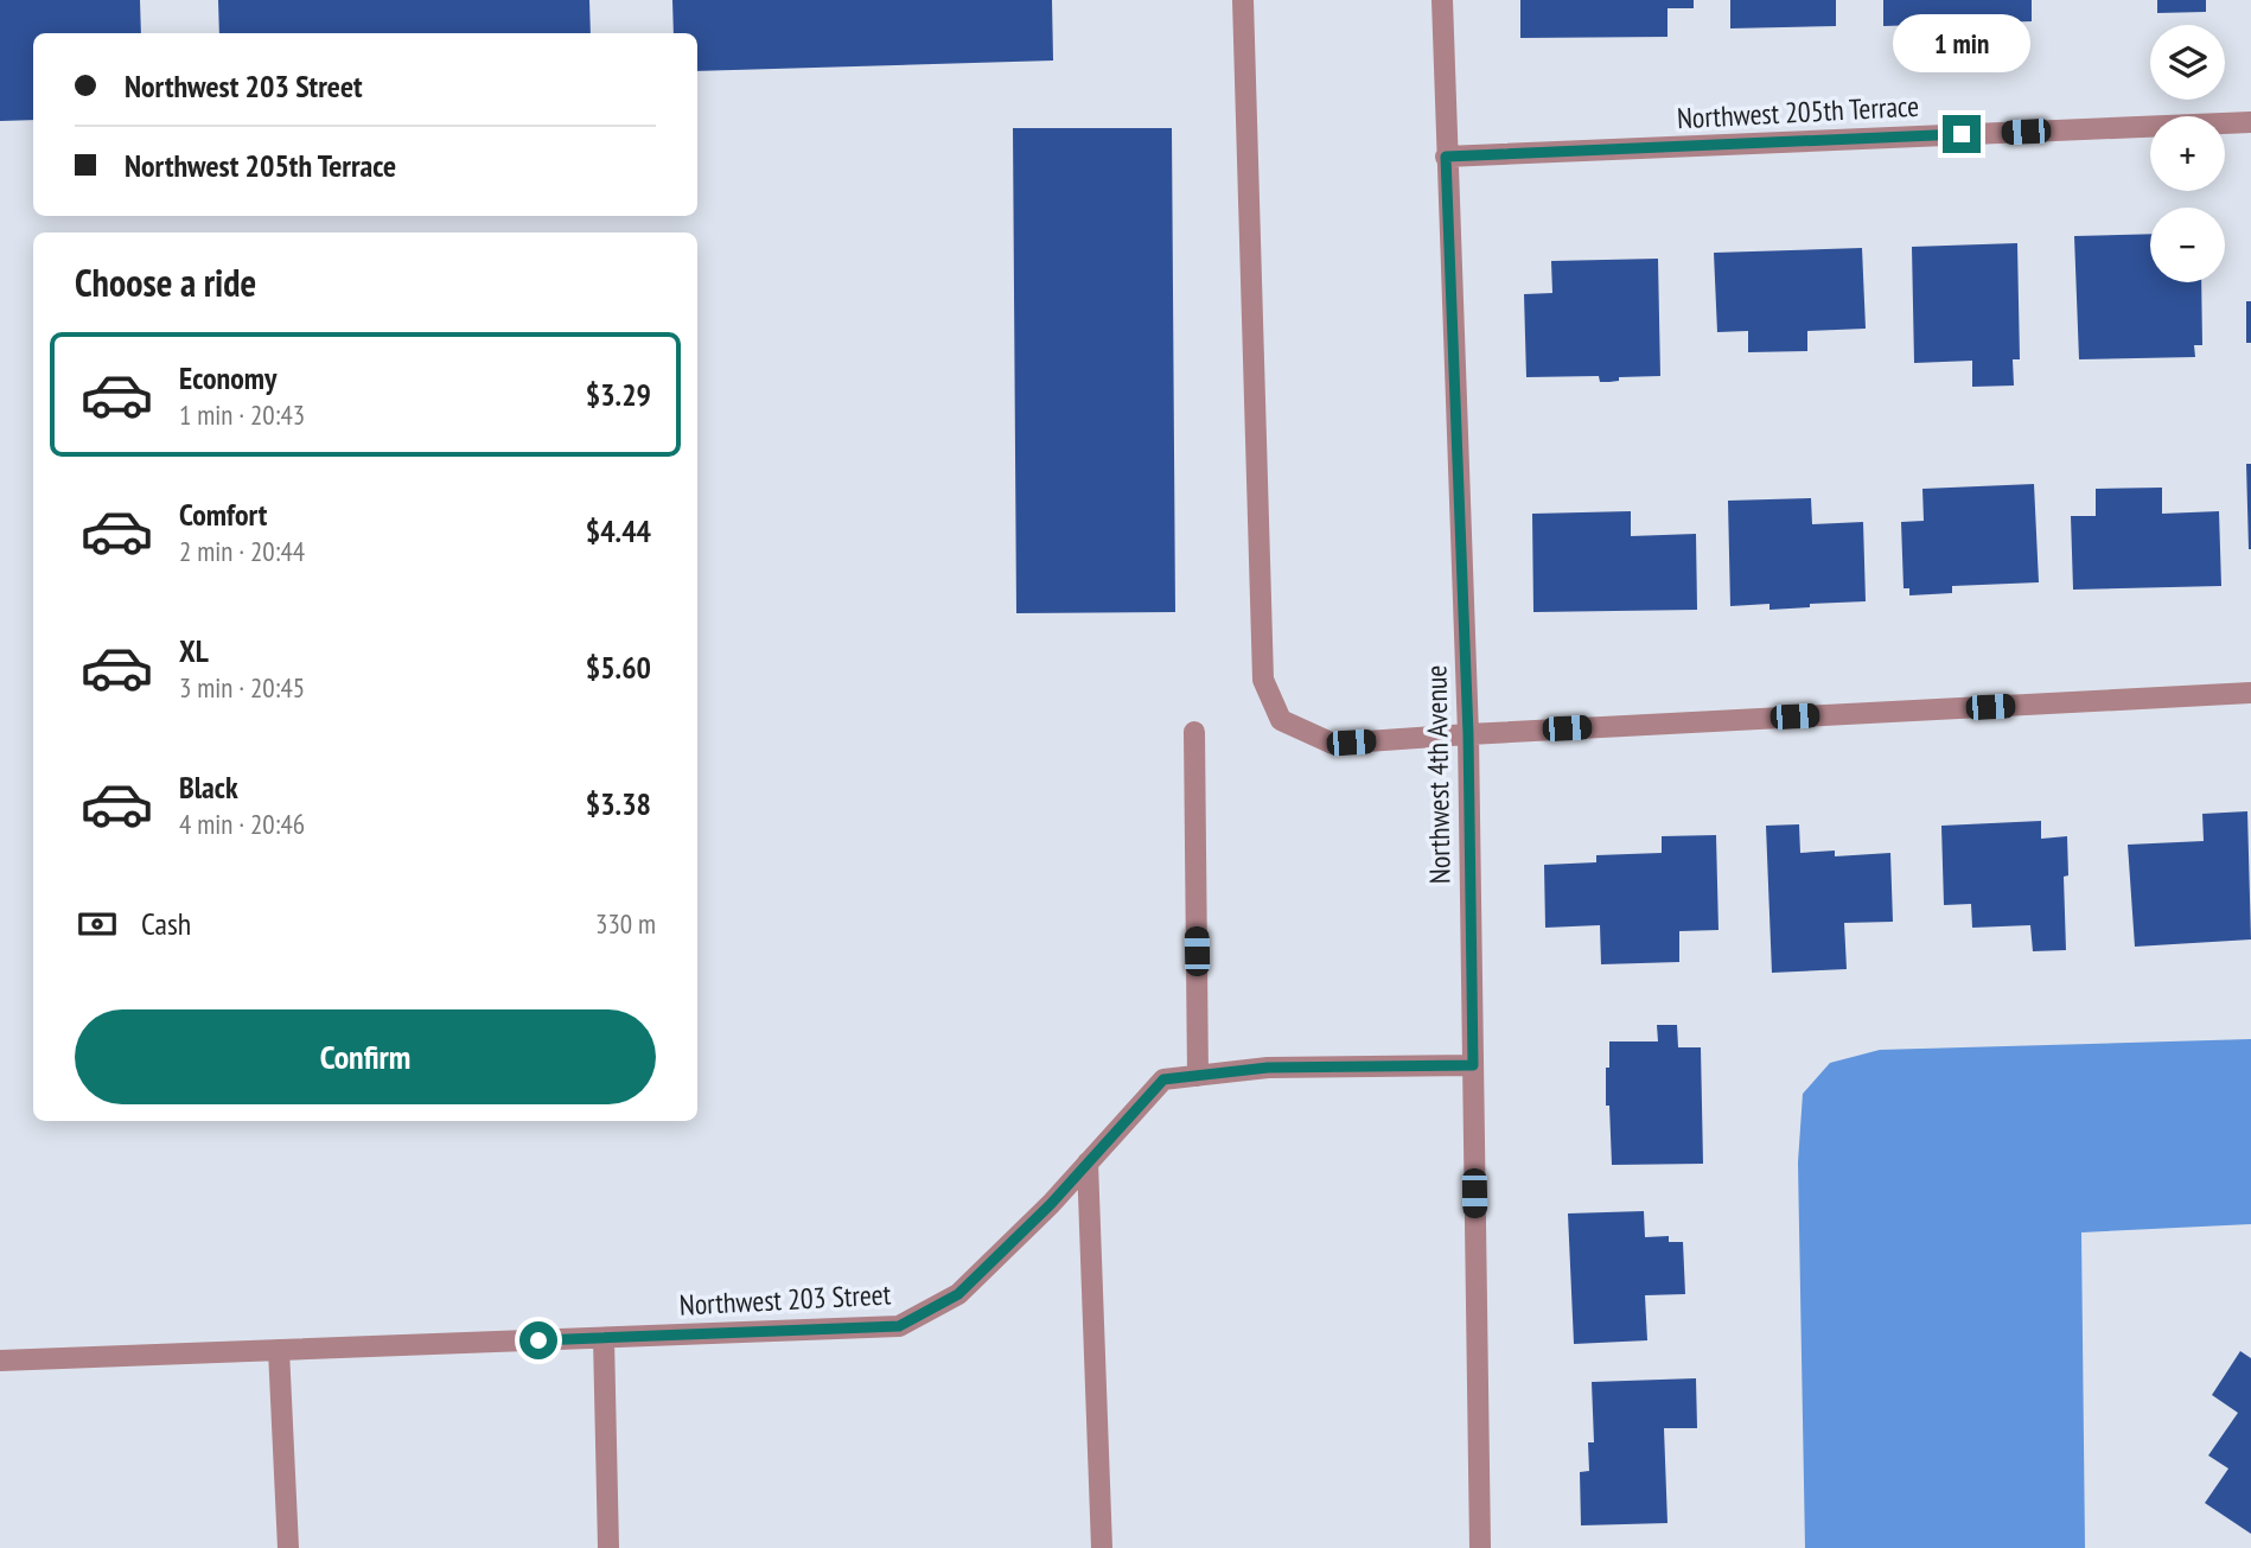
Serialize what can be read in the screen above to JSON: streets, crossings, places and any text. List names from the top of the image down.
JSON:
{
  "streets": {
    "street": ["Northwest 205th Terrace", "Northwest 4th Avenue", "Northwest 203 Street"]
  },
  "crossings": [
    ["Northwest 205th Terrace", "Northwest 4th Avenue"],
    ["Northwest 4th Avenue", "Northwest 203 Street"]
  ],
  "page": {
    "bubble": "1 min",
    "map_buttons": ["+", "−"],
    "banner": ["Northwest 203 Street", "Northwest 205th Terrace"],
    "heading": "Choose a ride",
    "list": [
      {
        "name": "Economy",
        "note": "1 min · 20:43",
        "value": "$3.29"
      },
      {
        "name": "Comfort",
        "note": "2 min · 20:44",
        "value": "$4.44"
      },
      {
        "name": "XL",
        "note": "3 min · 20:45",
        "value": "$5.60"
      },
      {
        "name": "Black",
        "note": "4 min · 20:46",
        "value": "$3.38"
      }
    ],
    "pay": ["Cash", "330 m"],
    "buttons": "Confirm"
  }
}
